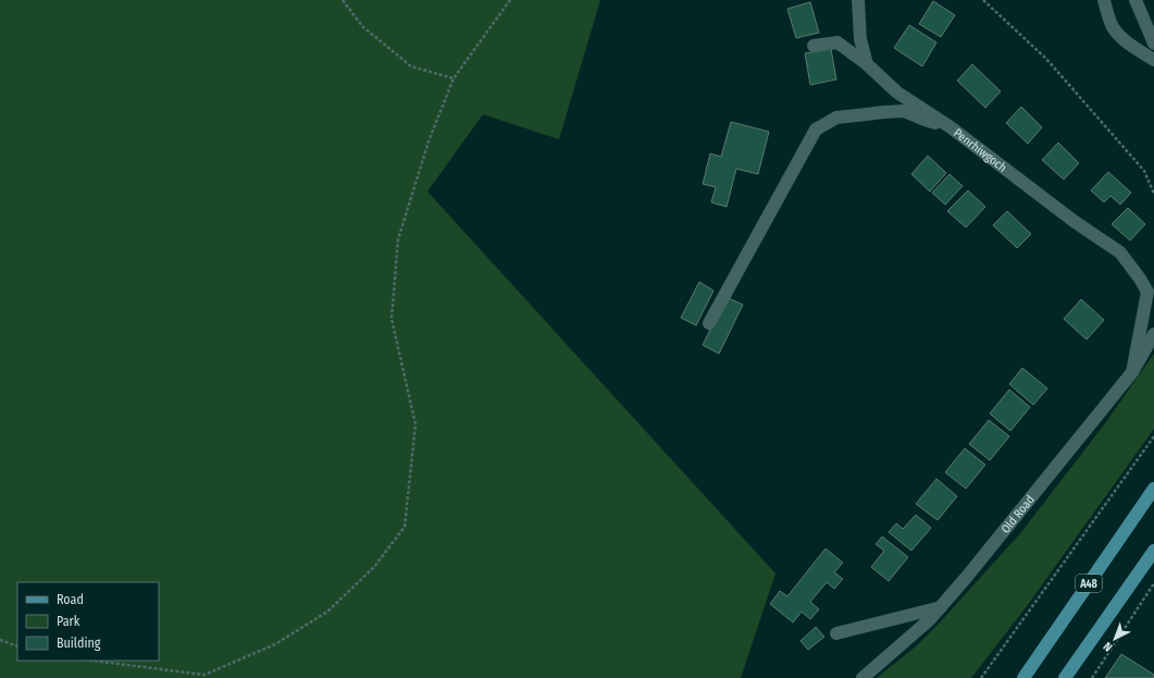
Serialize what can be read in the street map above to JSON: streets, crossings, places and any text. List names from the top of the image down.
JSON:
{
  "streets": {
    "main road": ["A48"],
    "street": ["Penrhiwgoch", "Old Road"]
  },
  "crossings": [
    ["Penrhiwgoch", "Old Road"]
  ],
  "legend": ["Road", "Park", "Building"],
  "north": "bottom left"
}
